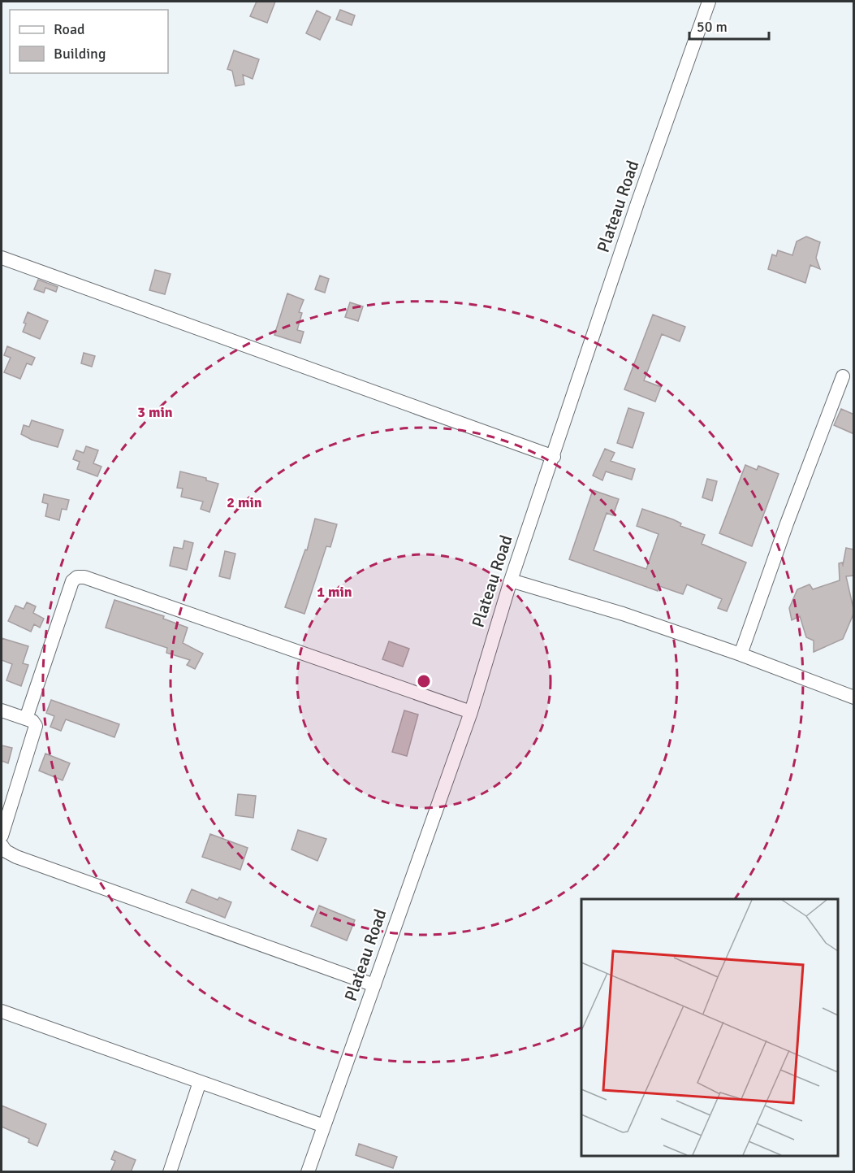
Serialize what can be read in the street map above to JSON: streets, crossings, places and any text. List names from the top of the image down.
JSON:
{
  "streets": {
    "street": ["Plateau Road"]
  },
  "legend": ["Road", "Building"],
  "scale_bar": "50 m",
  "rings": ["3 min", "2 min", "1 min"]
}
